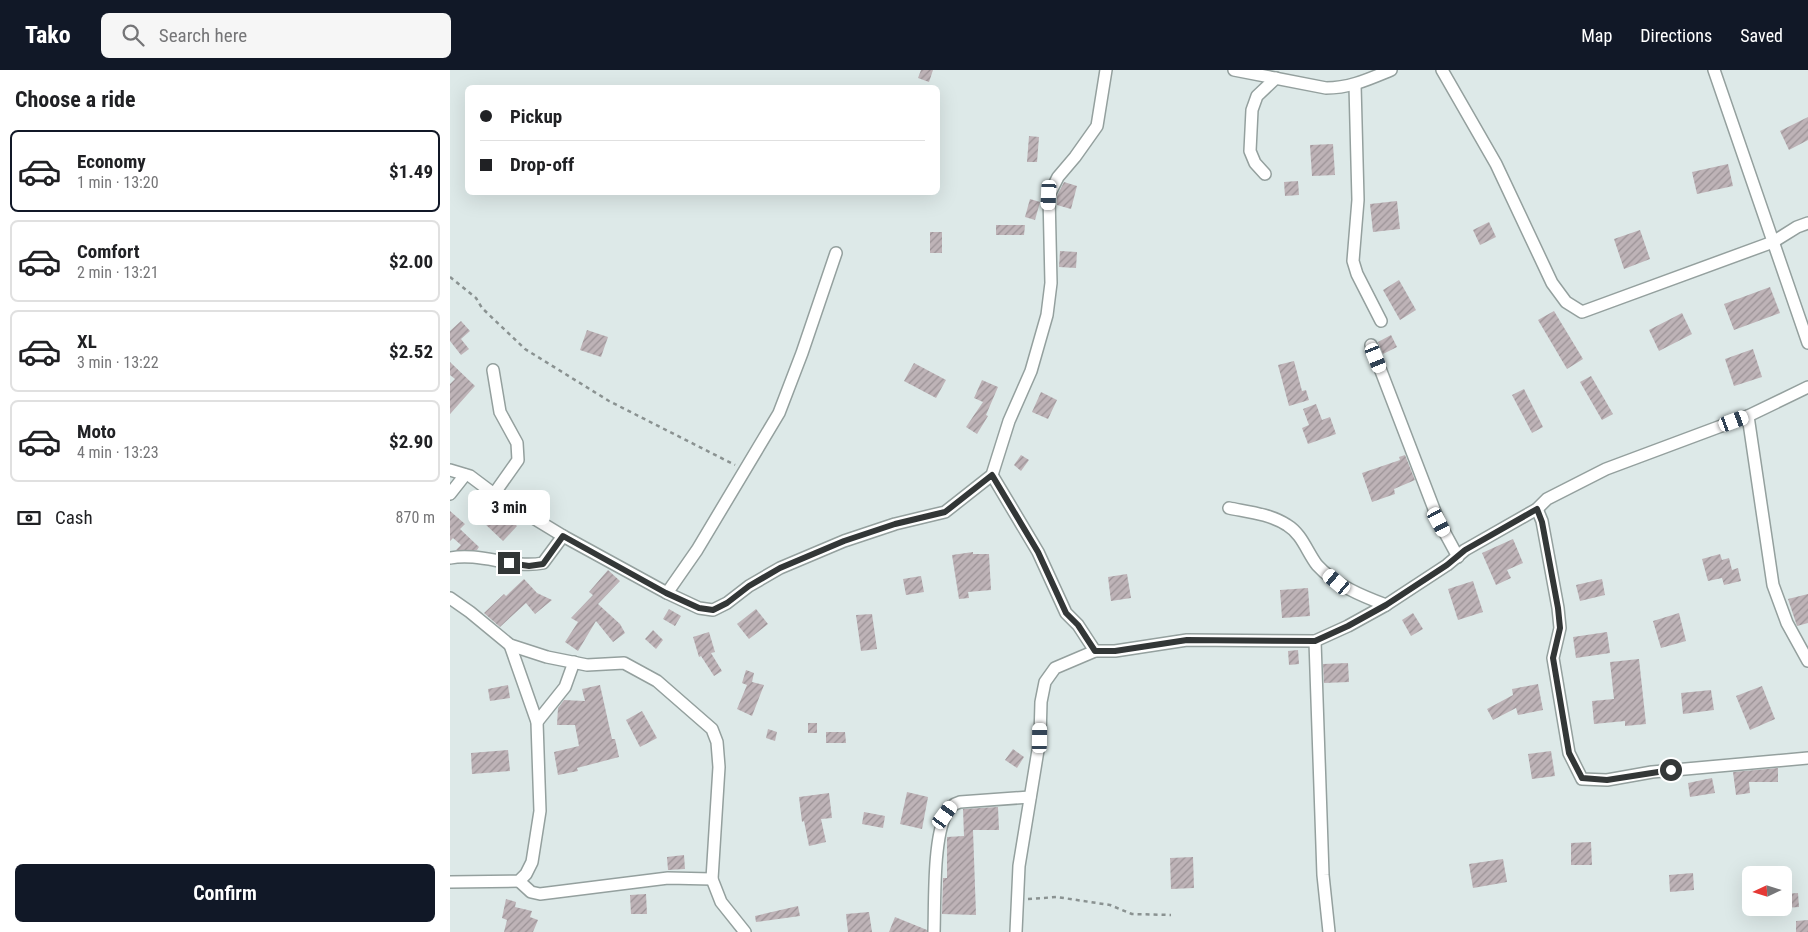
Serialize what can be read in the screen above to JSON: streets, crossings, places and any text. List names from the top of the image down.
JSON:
{
  "north": "left",
  "page": {
    "header": "Tako",
    "search": "Search here",
    "nav": ["Map", "Directions", "Saved"],
    "heading": "Choose a ride",
    "banner": ["Pickup", "Drop-off"],
    "list": [
      {
        "name": "Economy",
        "note": "1 min · 13:20",
        "value": "$1.49"
      },
      {
        "name": "Comfort",
        "note": "2 min · 13:21",
        "value": "$2.00"
      },
      {
        "name": "XL",
        "note": "3 min · 13:22",
        "value": "$2.52"
      },
      {
        "name": "Moto",
        "note": "4 min · 13:23",
        "value": "$2.90"
      }
    ],
    "pay": ["Cash", "870 m"],
    "bubble": "3 min",
    "buttons": "Confirm"
  }
}
